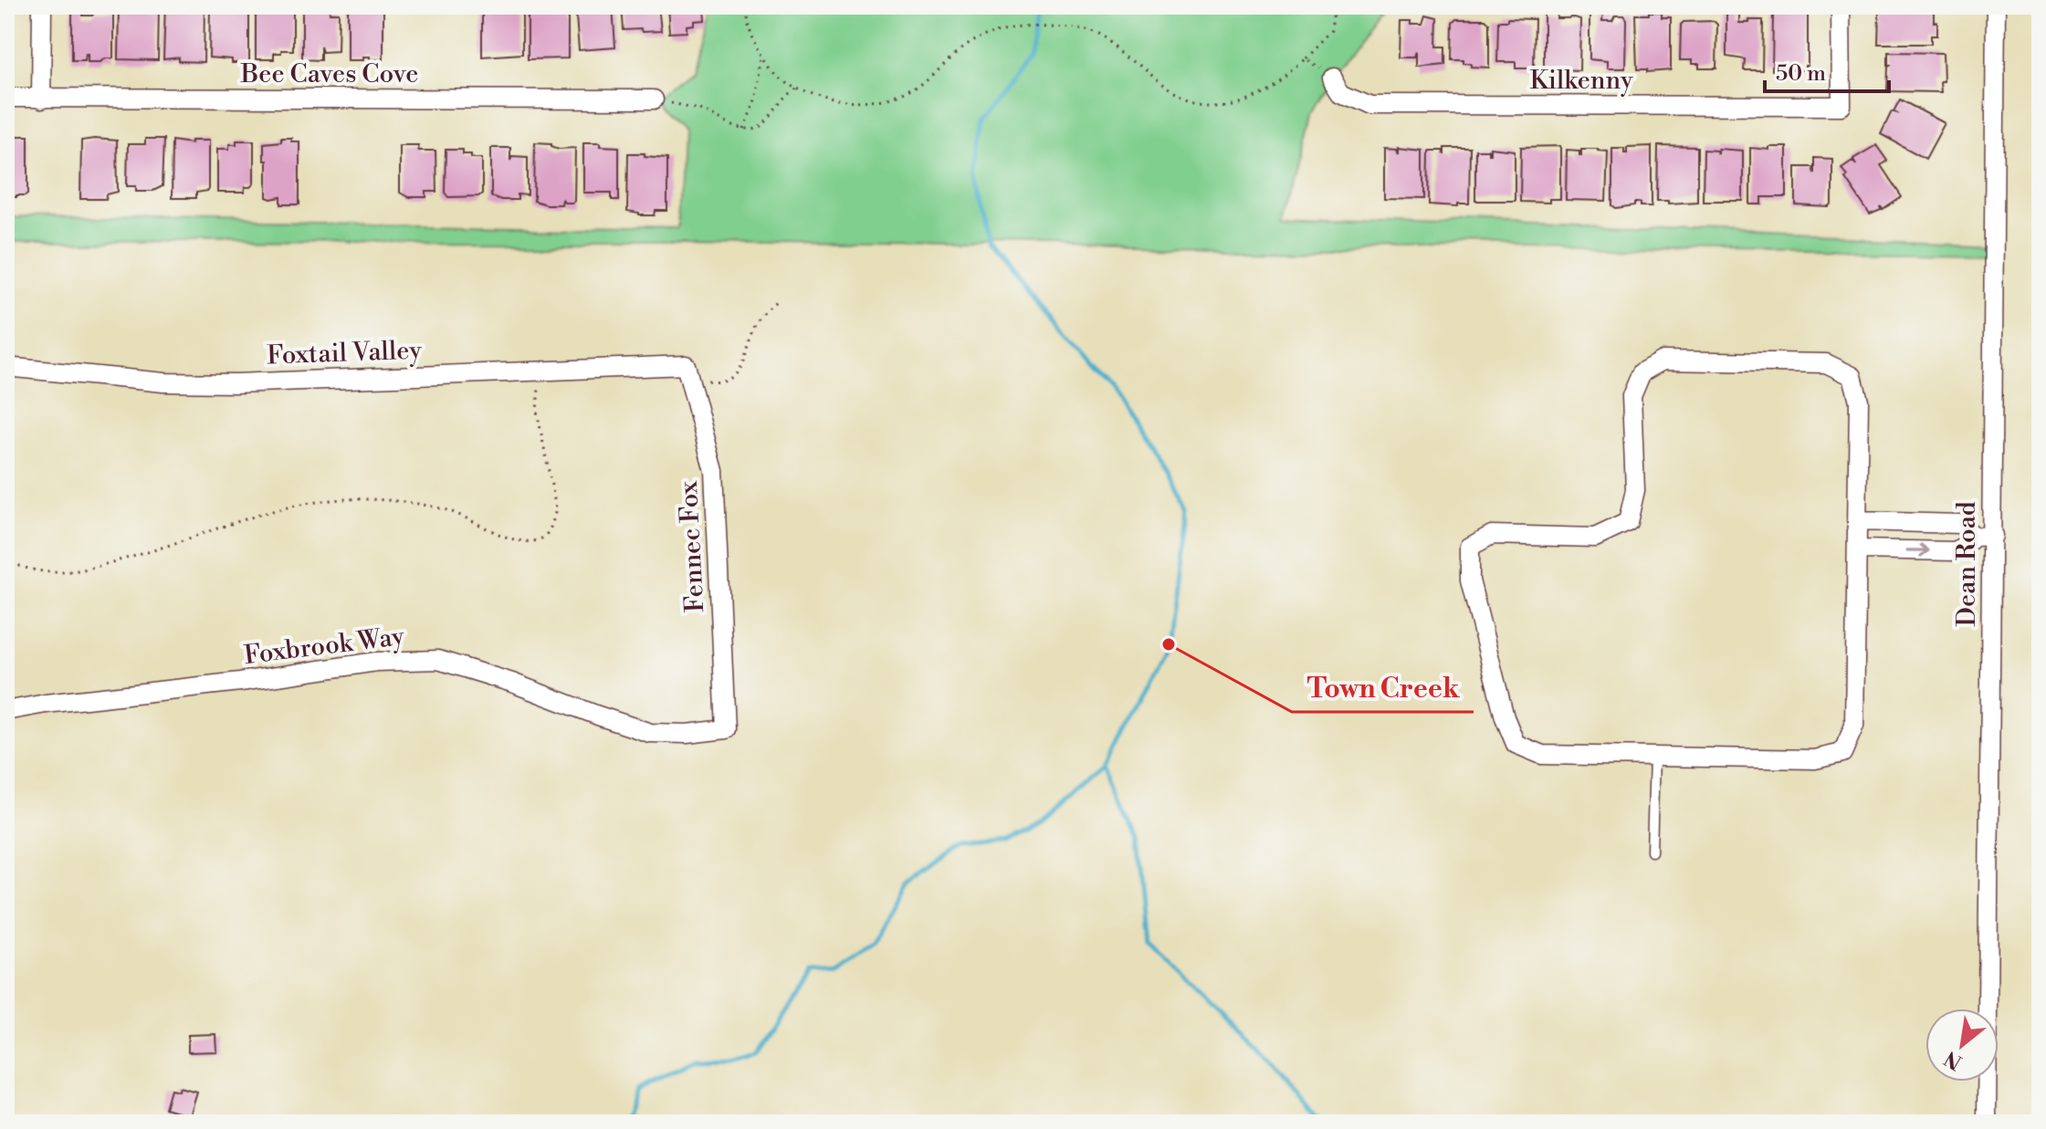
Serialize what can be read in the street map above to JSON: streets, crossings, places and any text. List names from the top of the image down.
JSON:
{
  "streets": {
    "street": [
      "Bee Caves Cove",
      "Kilkenny",
      "Foxtail Valley",
      "Fennec Fox",
      "Dean Road",
      "Foxbrook Way"
    ]
  },
  "crossings": [
    ["Foxtail Valley", "Fennec Fox"],
    ["Fennec Fox", "Foxbrook Way"]
  ],
  "places": ["Town Creek"],
  "scale_bar": "50 m",
  "north": "bottom left"
}
